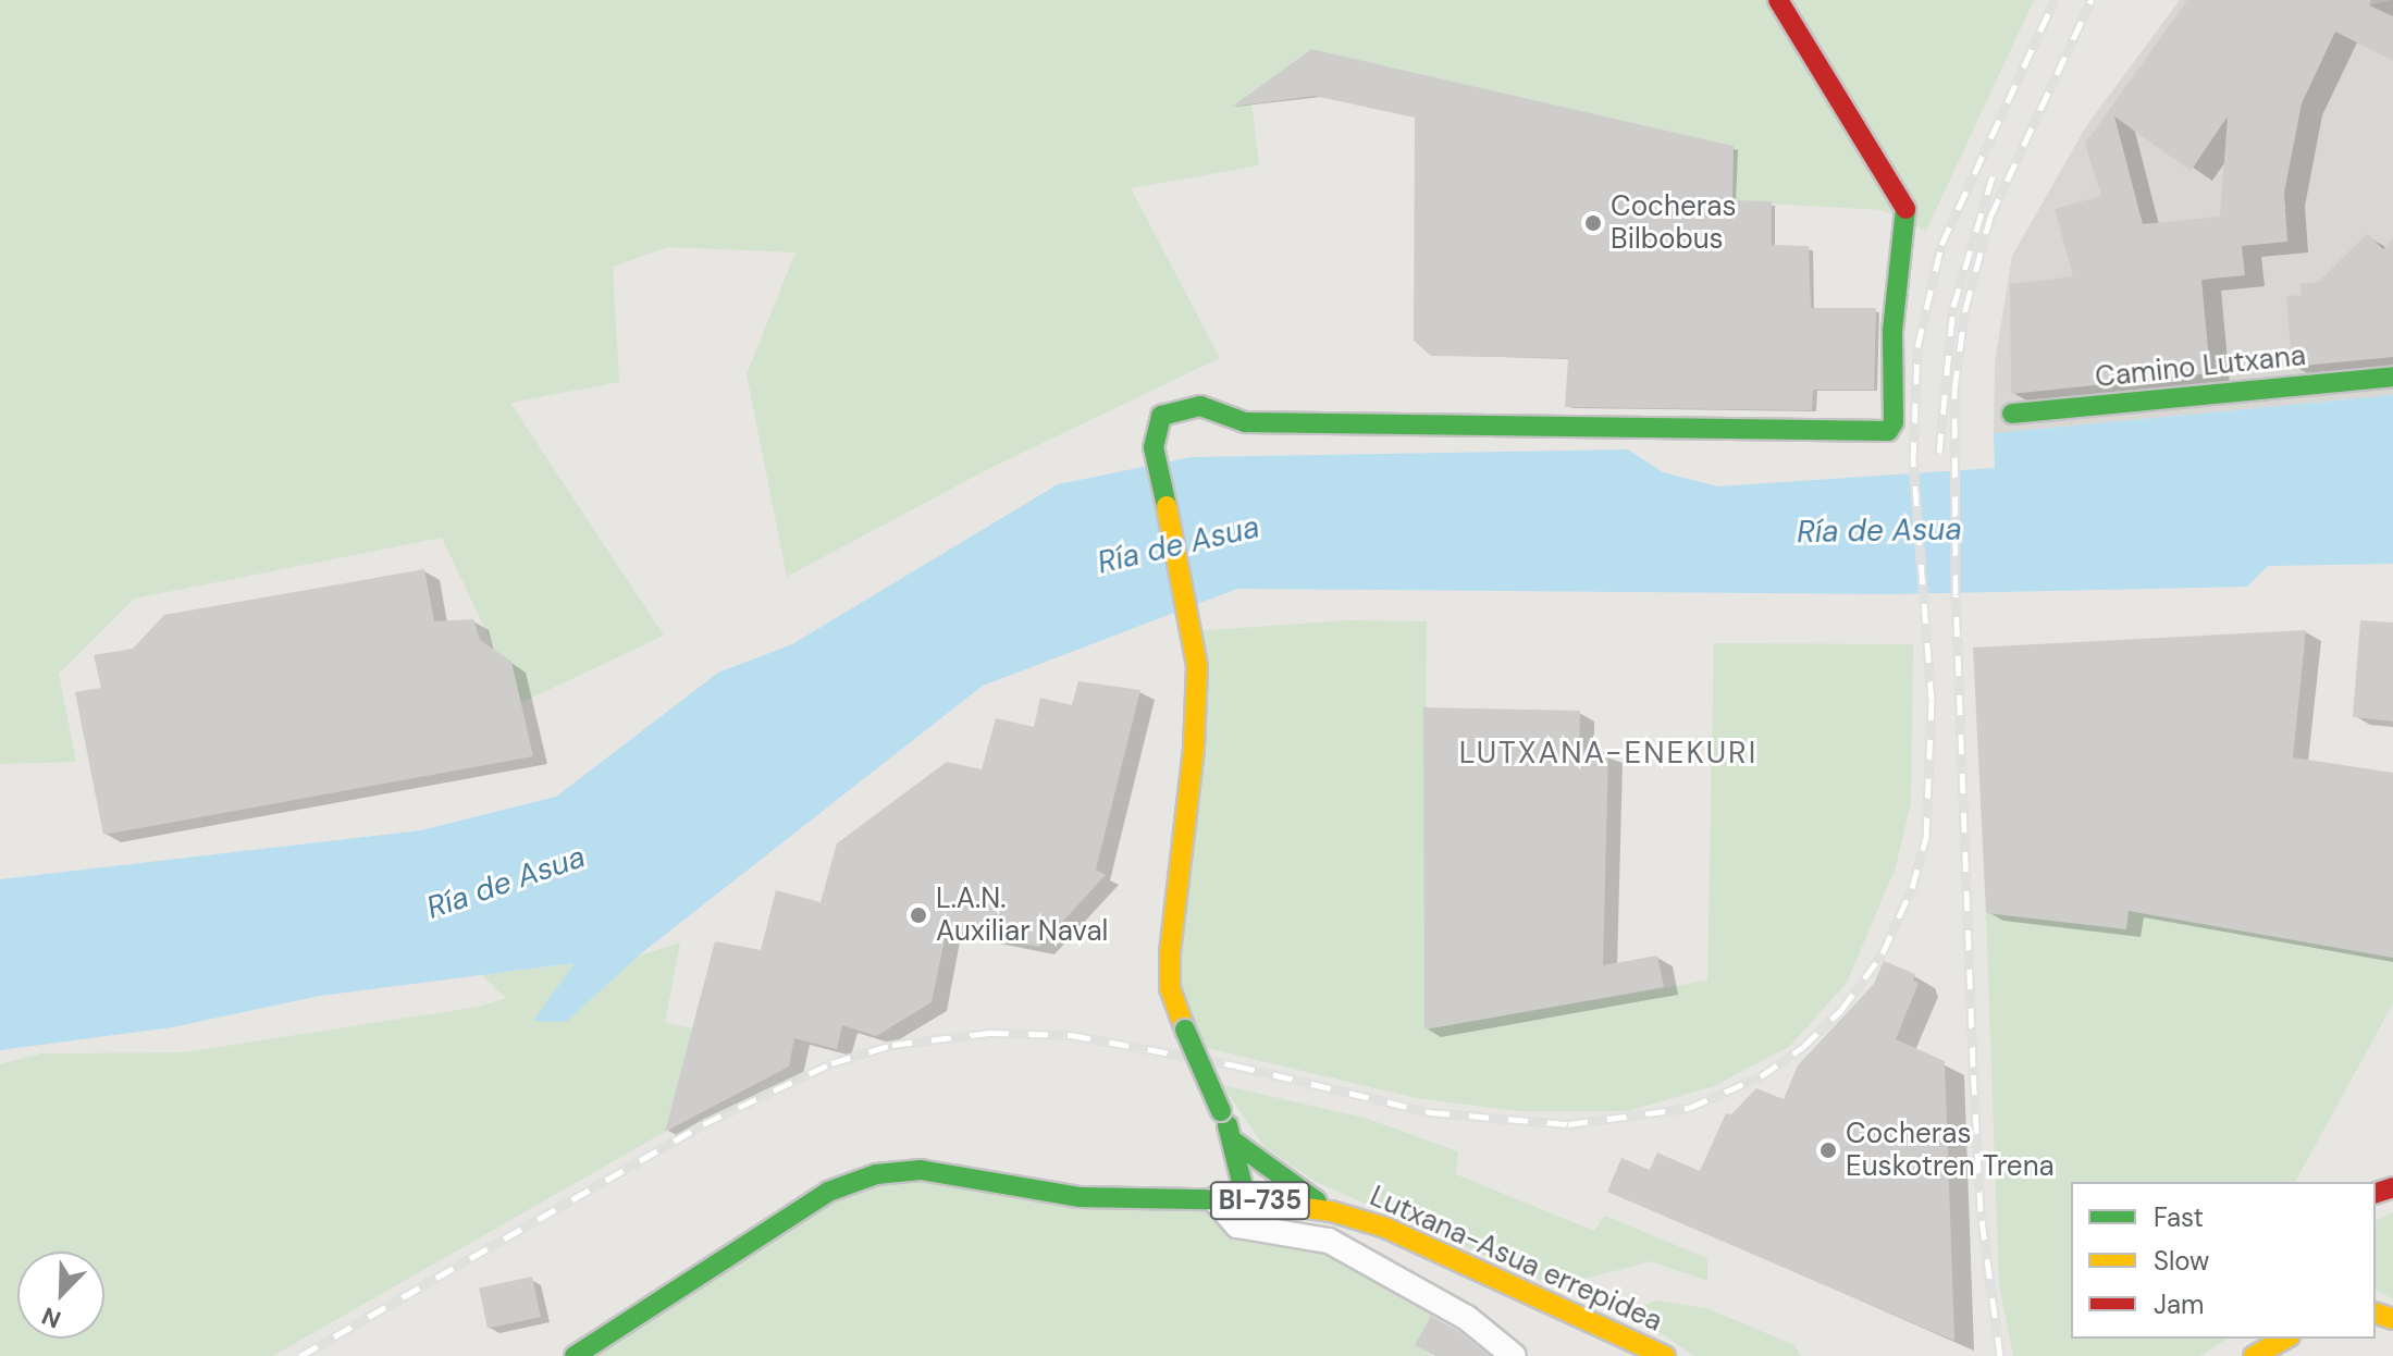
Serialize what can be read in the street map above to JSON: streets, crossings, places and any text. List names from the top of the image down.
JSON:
{
  "streets": {
    "street": ["Camino Lutxana", "BI-735", "Lutxana-Asua errepidea"]
  },
  "districts": ["LUTXANA-ENEKURI"],
  "water": ["Ría de Asua"],
  "places": ["Cocheras Bilbobus", "L.A.N. Auxiliar Naval", "Cocheras Euskotren Trena"],
  "legend": ["Fast", "Slow", "Jam"],
  "north": "bottom left"
}
